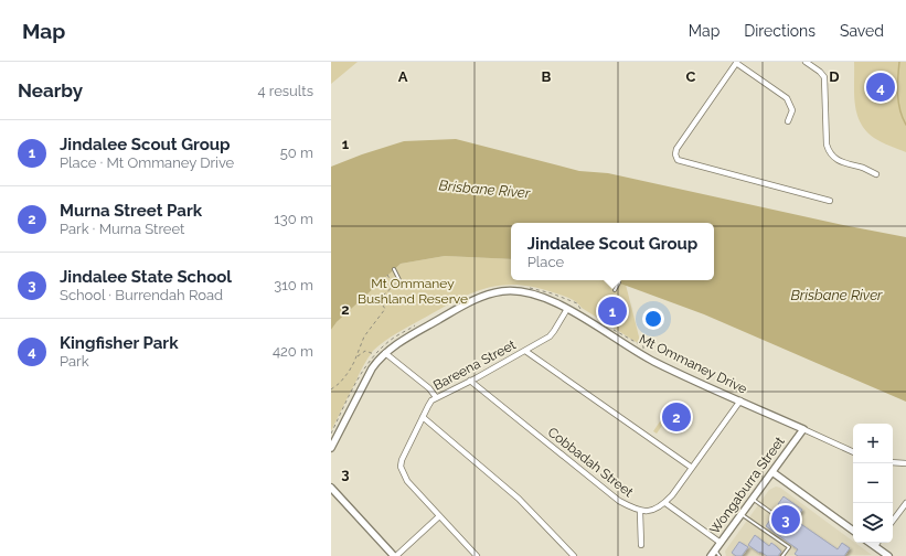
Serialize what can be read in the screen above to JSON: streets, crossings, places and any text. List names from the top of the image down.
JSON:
{
  "streets": {
    "street": [
      "Mt Ommaney Drive",
      "Bareena Street",
      "Cobbadah Street",
      "Wongaburra Street"
    ]
  },
  "crossings": [
    ["Mt Ommaney Drive", "Bareena Street"],
    ["Mt Ommaney Drive", "Wongaburra Street"],
    ["Bareena Street", "Cobbadah Street"]
  ],
  "water": ["Brisbane River"],
  "parks": ["Mt Ommaney Bushland Reserve"],
  "page": {
    "header": "Map",
    "nav": ["Map", "Directions", "Saved"],
    "heading": ["Nearby", "4 results"],
    "pins": [
      "4",
      "1",
      "2",
      "3"
    ],
    "list": [
      {
        "mark": "1",
        "name": "Jindalee Scout Group",
        "note": "Place · Mt Ommaney Drive",
        "value": "50 m"
      },
      {
        "mark": "2",
        "name": "Murna Street Park",
        "note": "Park · Murna Street",
        "value": "130 m"
      },
      {
        "mark": "3",
        "name": "Jindalee State School",
        "note": "School · Burrendah Road",
        "value": "310 m"
      },
      {
        "mark": "4",
        "name": "Kingfisher Park",
        "note": "Park",
        "value": "420 m"
      }
    ],
    "popup": ["Jindalee Scout Group", "Place"],
    "map_buttons": ["+", "−"]
  },
  "grid": {
    "columns": [
      "A",
      "B",
      "C",
      "D"
    ],
    "rows": ["1", "2", "3"]
  }
}
